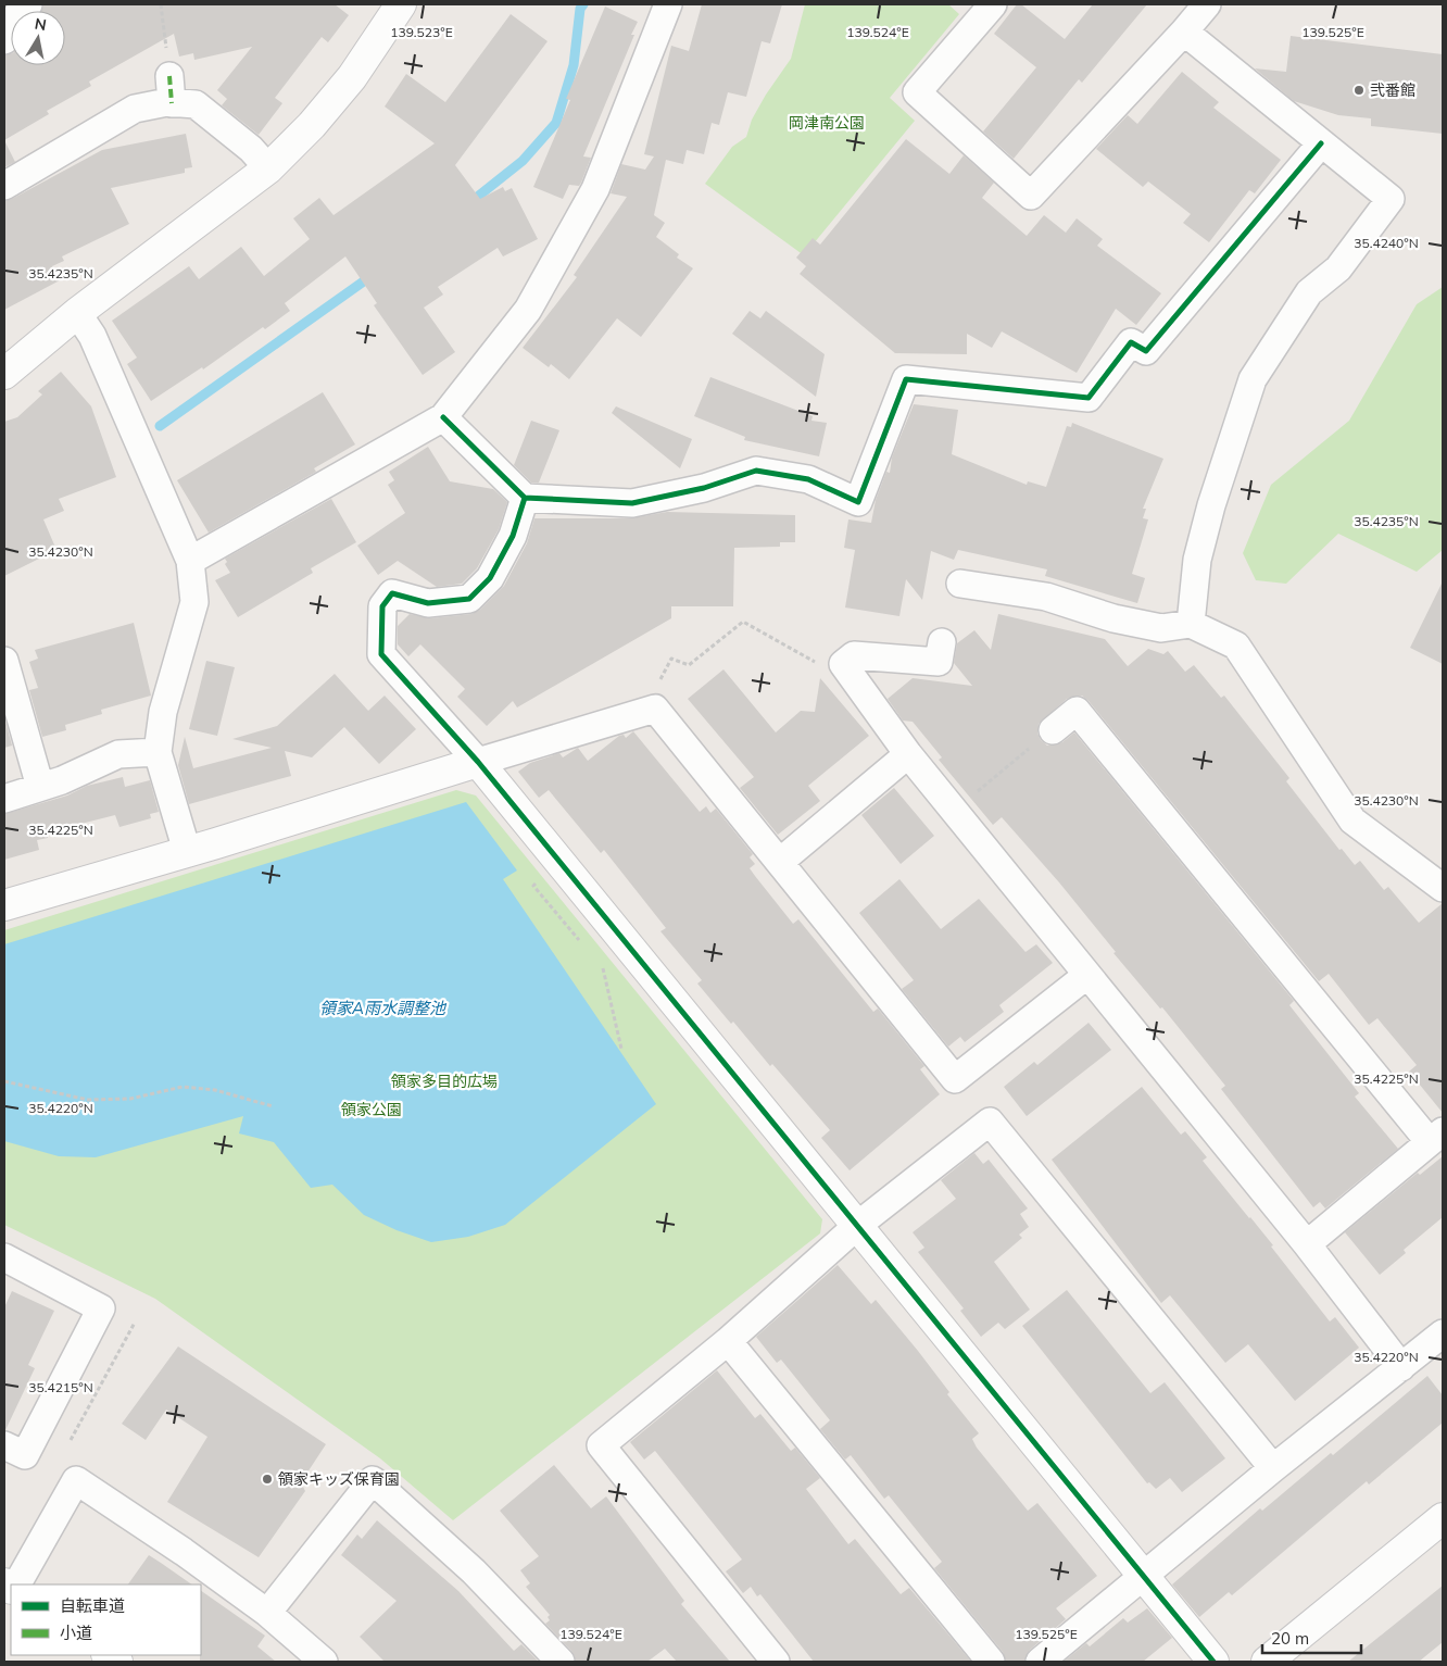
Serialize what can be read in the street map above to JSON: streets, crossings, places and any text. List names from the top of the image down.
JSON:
{
  "water": ["領家A雨水調整池"],
  "parks": ["岡津南公園", "領家多目的広場", "領家公園"],
  "places": ["弐番館", "領家キッズ保育園"],
  "legend": ["自転車道", "小道"],
  "scale_bar": "20 m",
  "north": "top",
  "coordinates": [
    "139.523°E",
    "139.524°E",
    "139.525°E",
    "35.4240°N",
    "35.4235°N",
    "35.4230°N",
    "35.4225°N",
    "35.4220°N",
    "35.4215°N"
  ]
}
